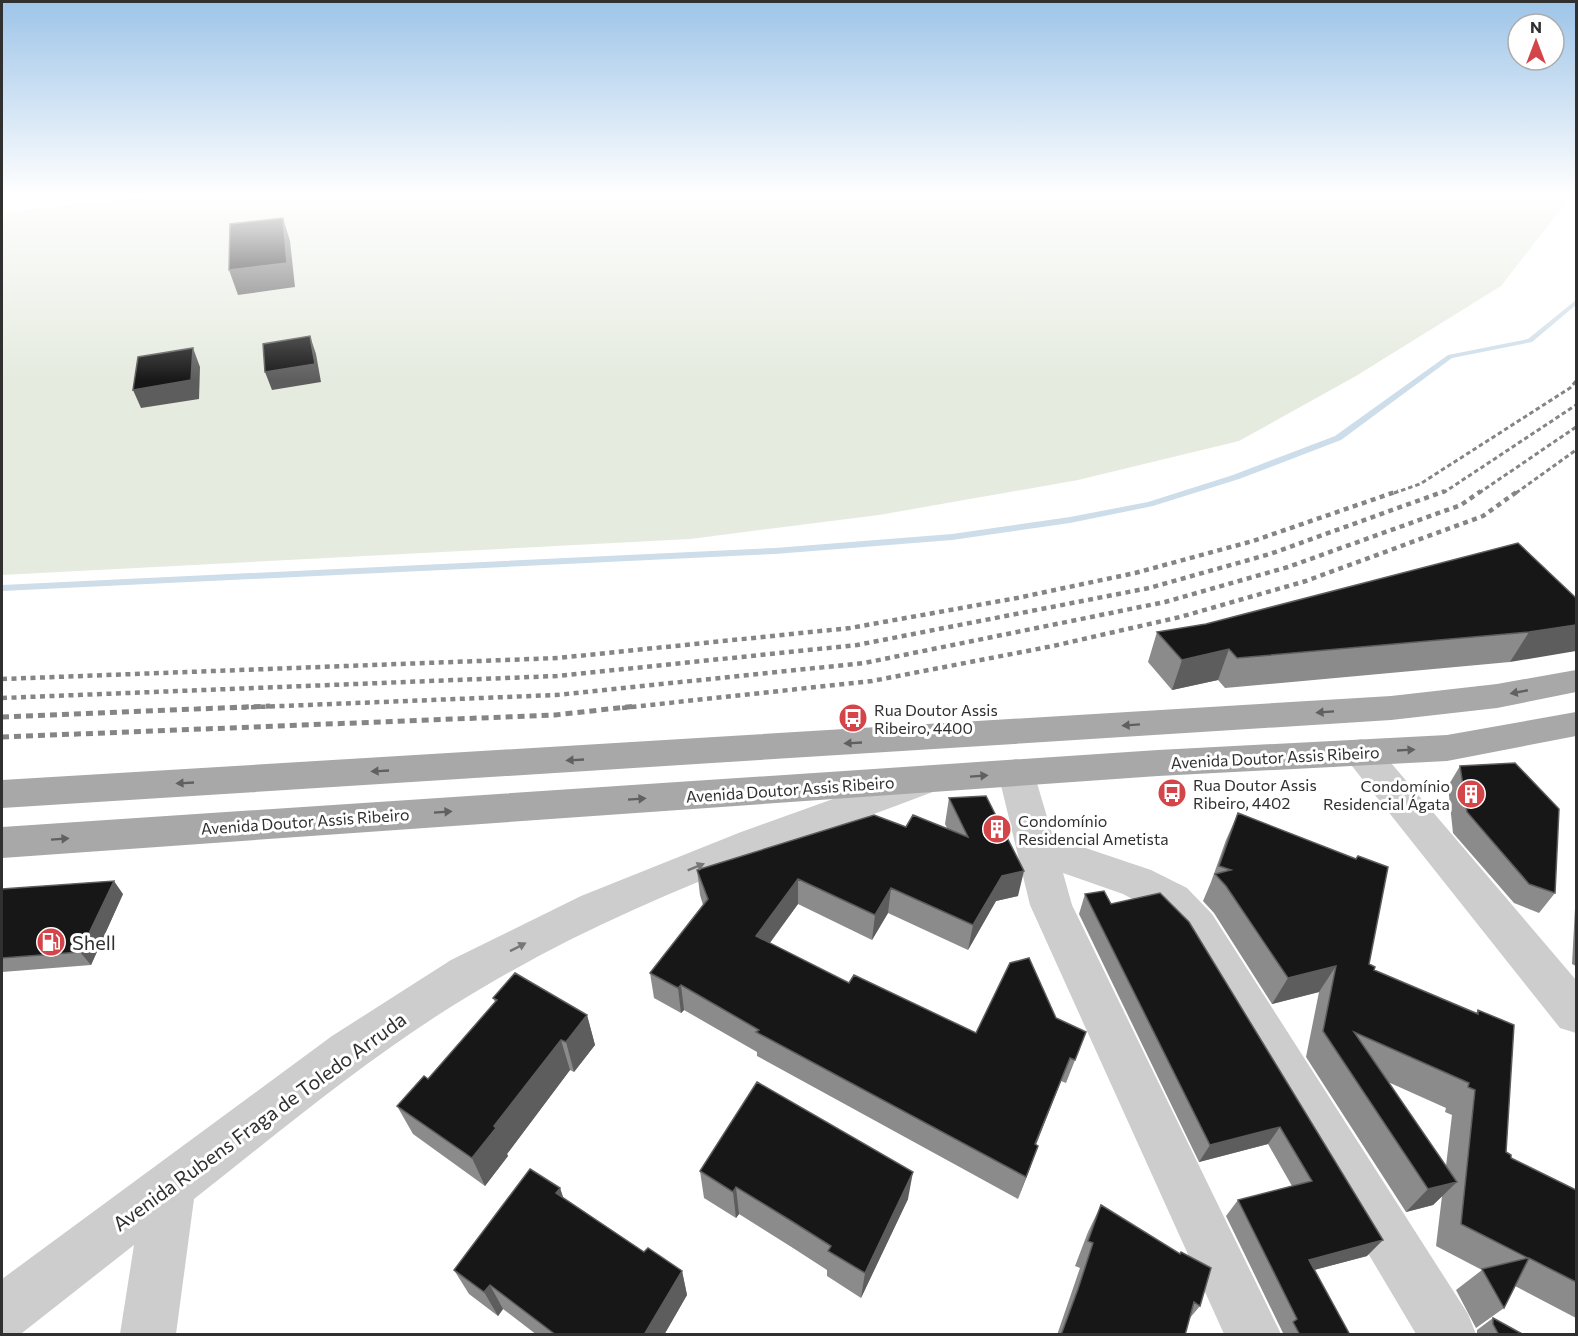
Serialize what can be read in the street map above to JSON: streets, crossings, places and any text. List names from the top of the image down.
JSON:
{
  "streets": {
    "main road": ["Avenida Doutor Assis Ribeiro"],
    "street": ["Avenida Rubens Fraga de Toledo Arruda"]
  },
  "crossings": [
    ["Avenida Doutor Assis Ribeiro", "Avenida Rubens Fraga de Toledo Arruda"]
  ],
  "one_way": ["Avenida Rubens Fraga de Toledo Arruda"],
  "places": {
    "bus stop": ["Rua Doutor Assis Ribeiro, 4400", "Rua Doutor Assis Ribeiro, 4402"],
    "building": ["Condomínio Residencial Ágata", "Condomínio Residencial Ametista"],
    "fuel station": ["Shell"]
  },
  "north": "top"
}
